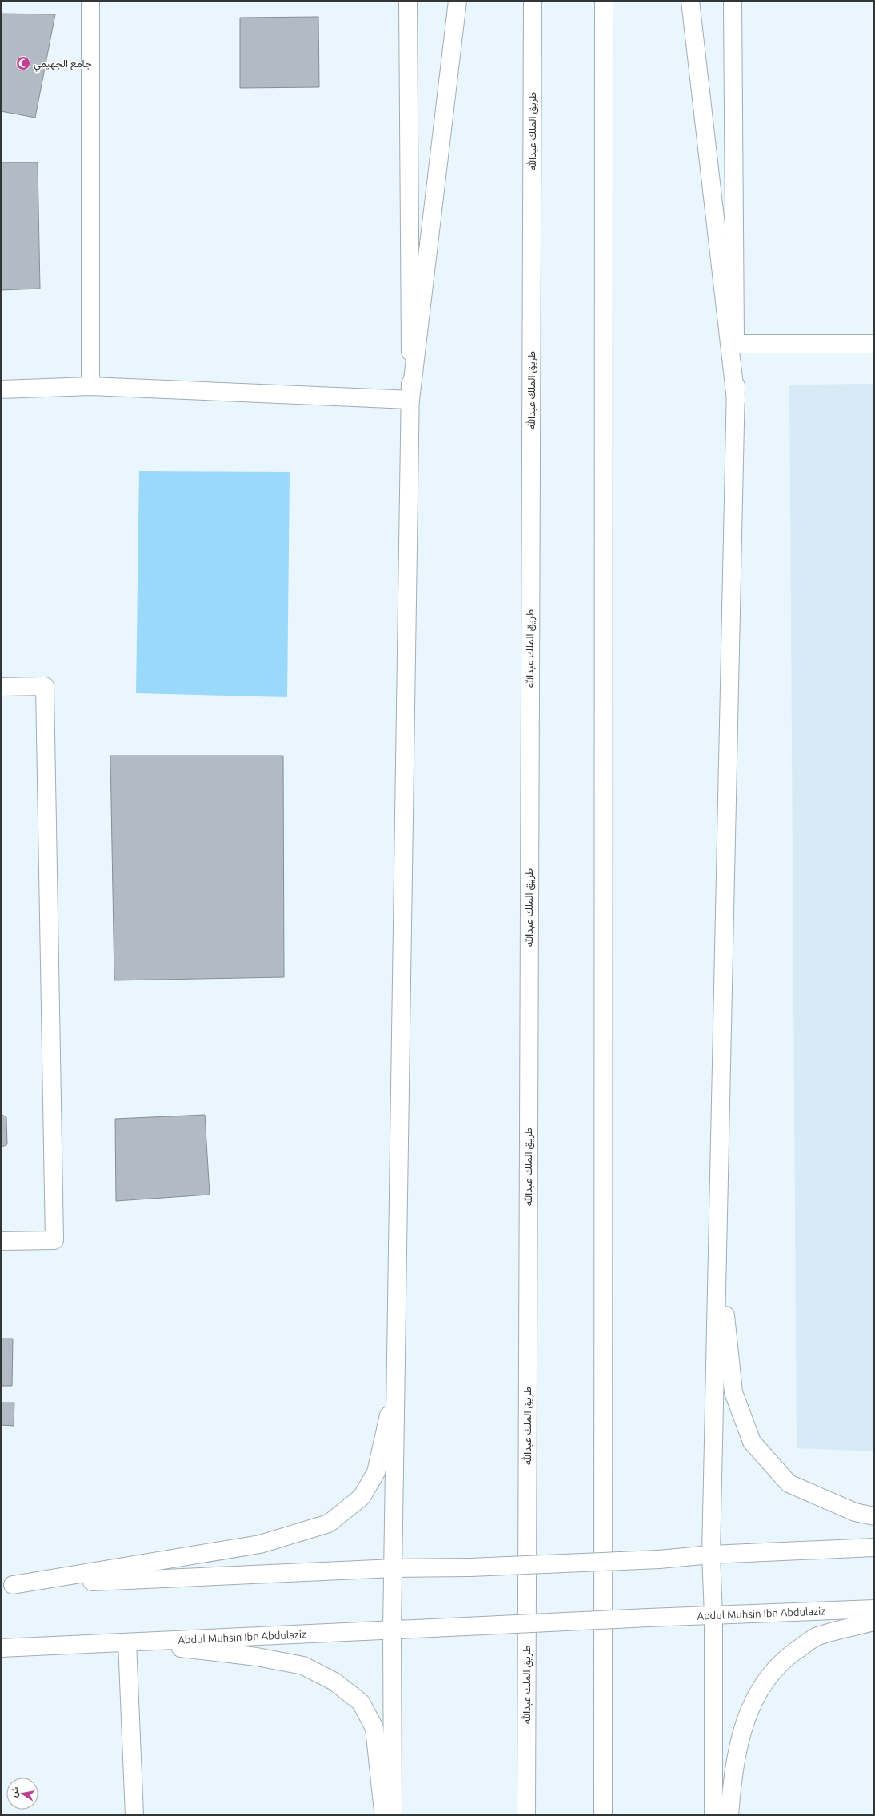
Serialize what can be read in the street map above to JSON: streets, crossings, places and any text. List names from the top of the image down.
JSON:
{
  "streets": {
    "main road": ["طريق الملك عبدالله", "Abdul Muhsin Ibn Abdulaziz"]
  },
  "places": {
    "mosque": ["جامع الجهيمي"]
  },
  "north": "left"
}
